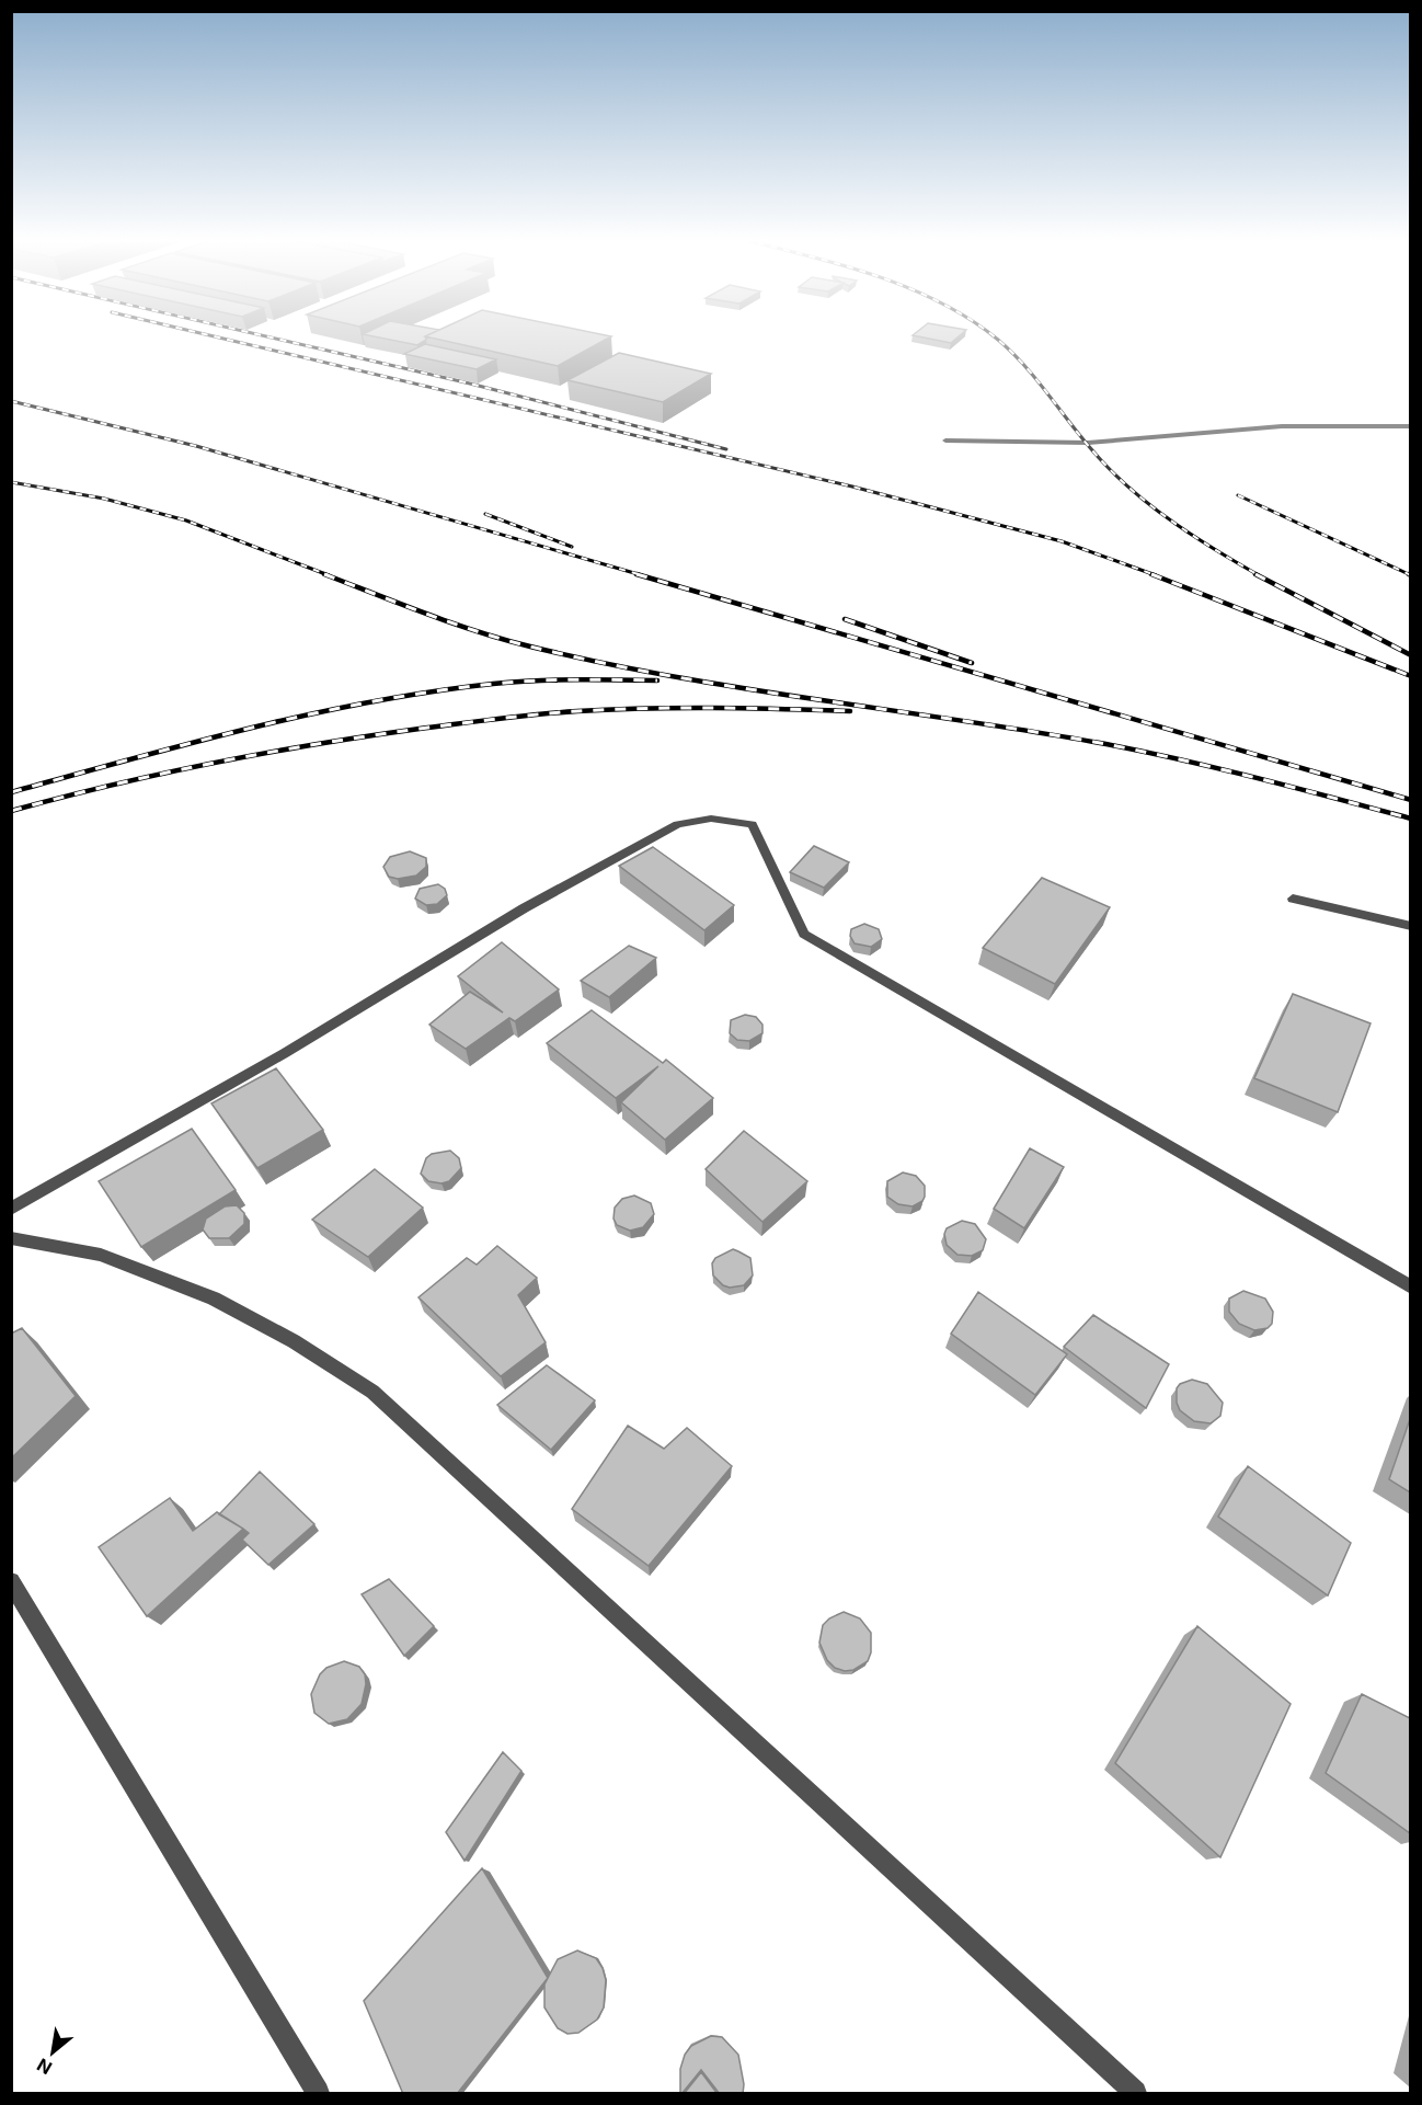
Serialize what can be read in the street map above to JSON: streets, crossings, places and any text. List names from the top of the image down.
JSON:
{
  "north": "bottom left"
}
